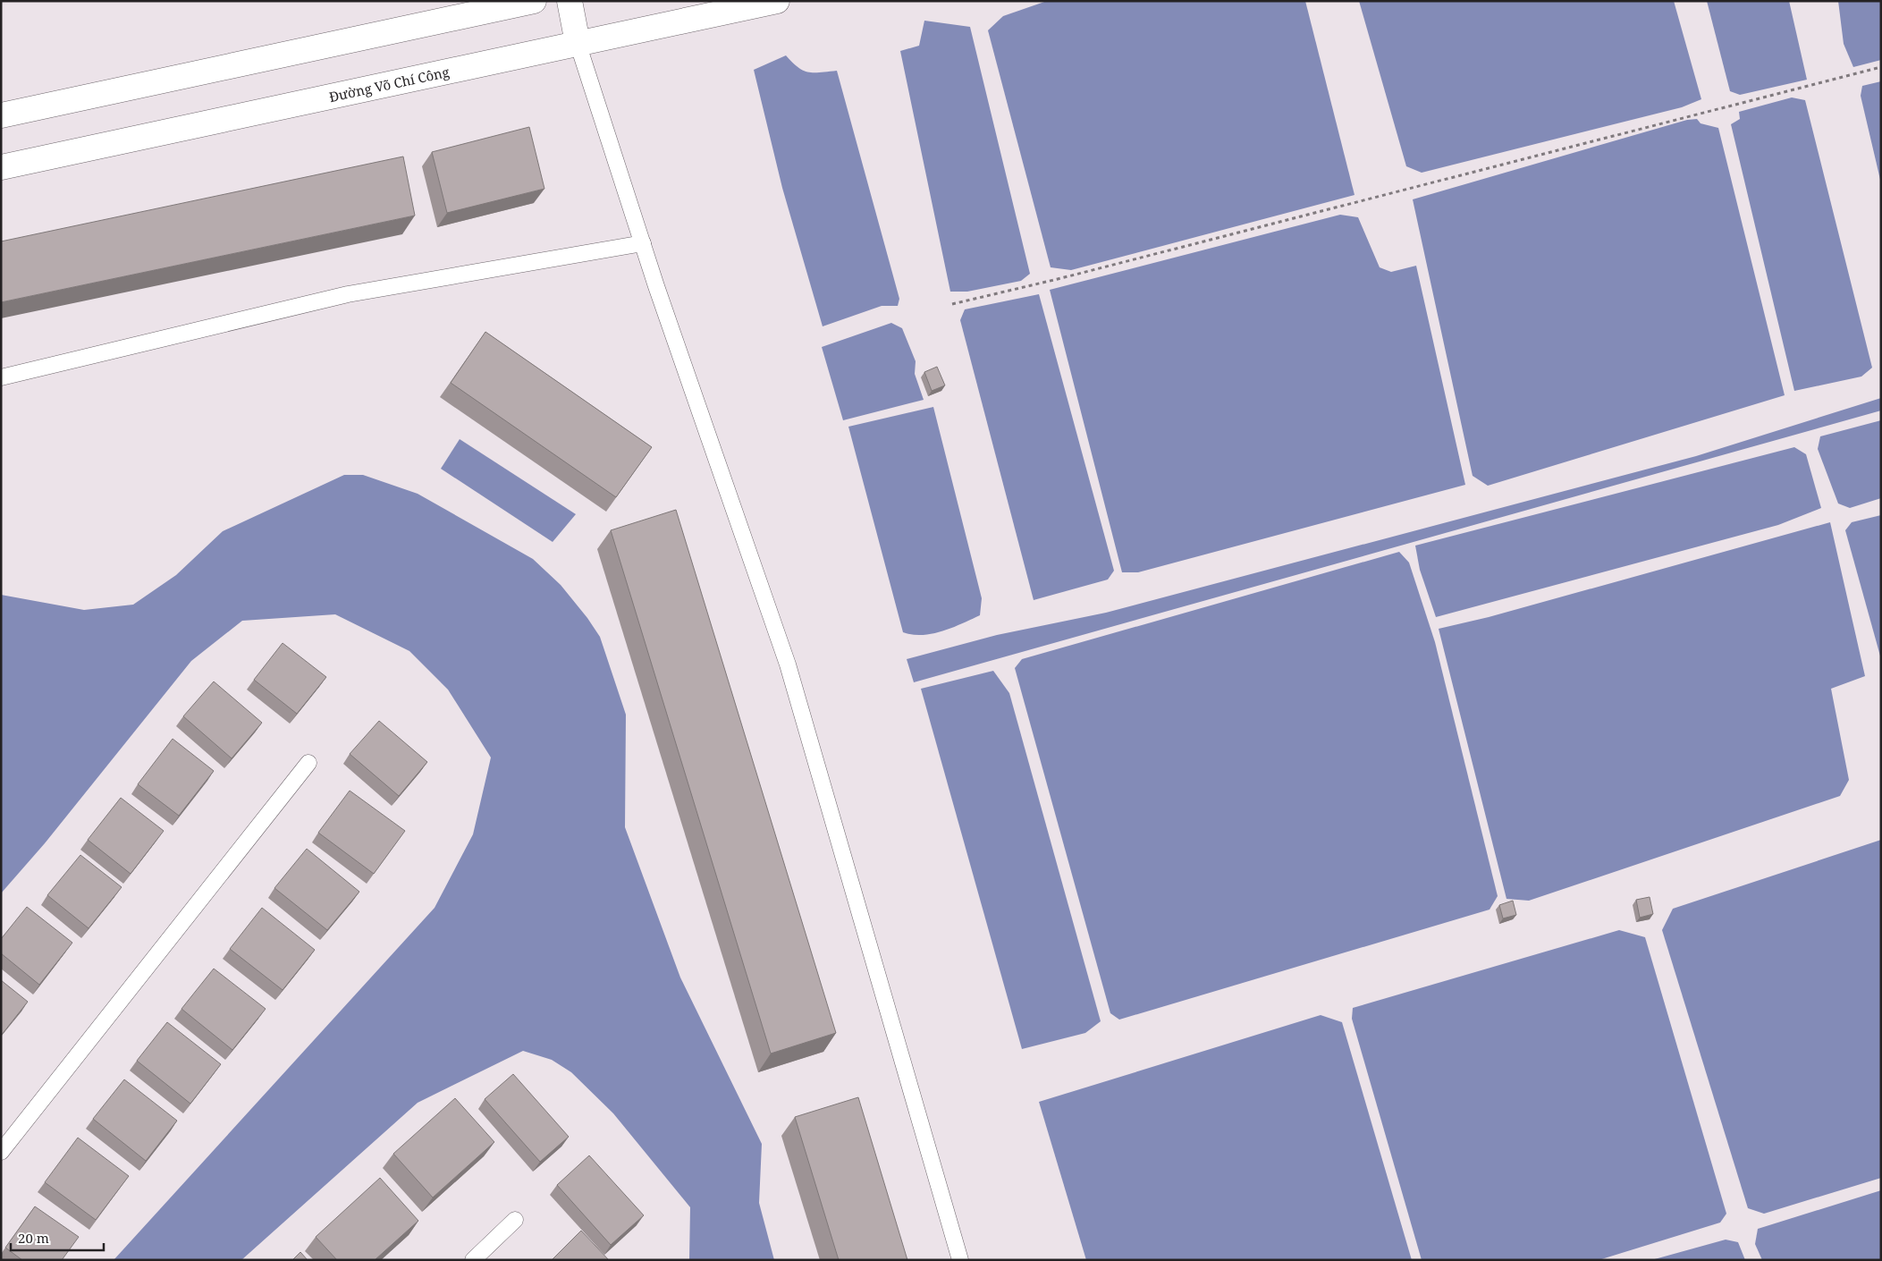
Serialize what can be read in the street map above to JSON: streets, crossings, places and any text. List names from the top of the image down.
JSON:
{
  "streets": {
    "main road": ["Đường Võ Chí Công"]
  },
  "scale_bar": "20 m"
}
